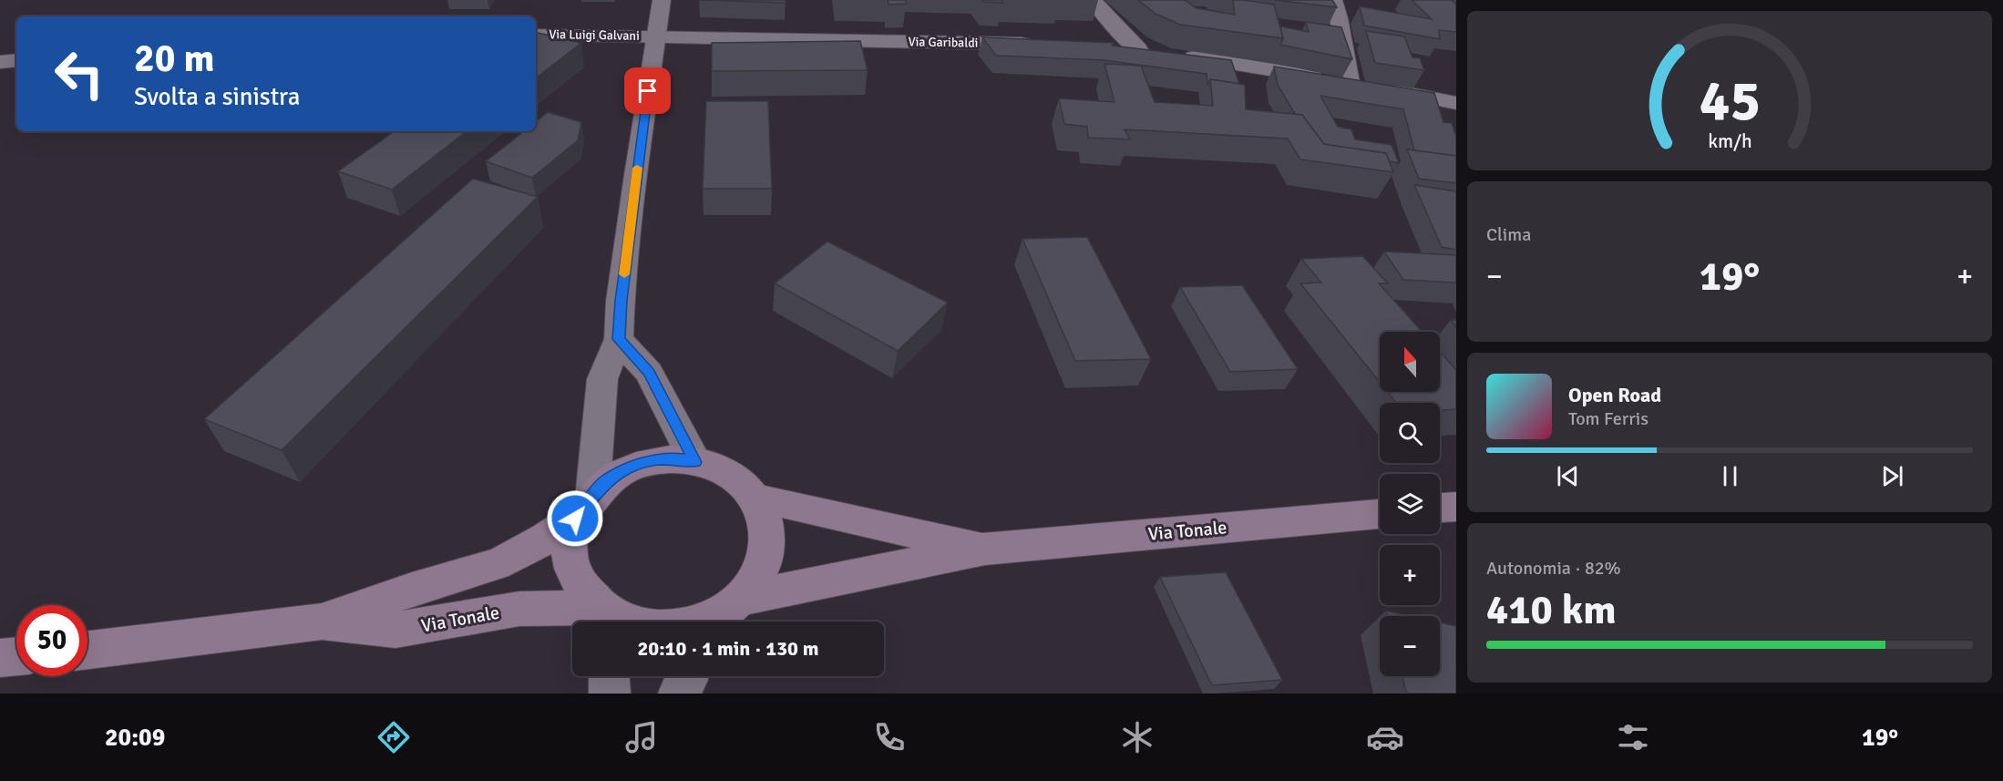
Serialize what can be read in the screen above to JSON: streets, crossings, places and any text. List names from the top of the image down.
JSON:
{
  "streets": {
    "main road": ["Via Tonale"],
    "street": ["Via Luigi Galvani", "Via Garibaldi"]
  },
  "crossings": [
    ["Via Luigi Galvani", "Via Garibaldi"]
  ],
  "north": "top",
  "page": {
    "turn": ["20 m", "Svolta a sinistra"],
    "tile": [
      "Clima",
      ["Autonomia · 82%", "410 km"]
    ],
    "heat": ["−", "19°", "+"],
    "map_buttons": ["+", "−"],
    "song": ["Open Road", "Tom Ferris"],
    "limit": "50",
    "trip": "20:10 · 1 min · 130 m",
    "tabs": ["20:09", "19°"],
    "gauge": ["45", "km/h"]
  }
}
